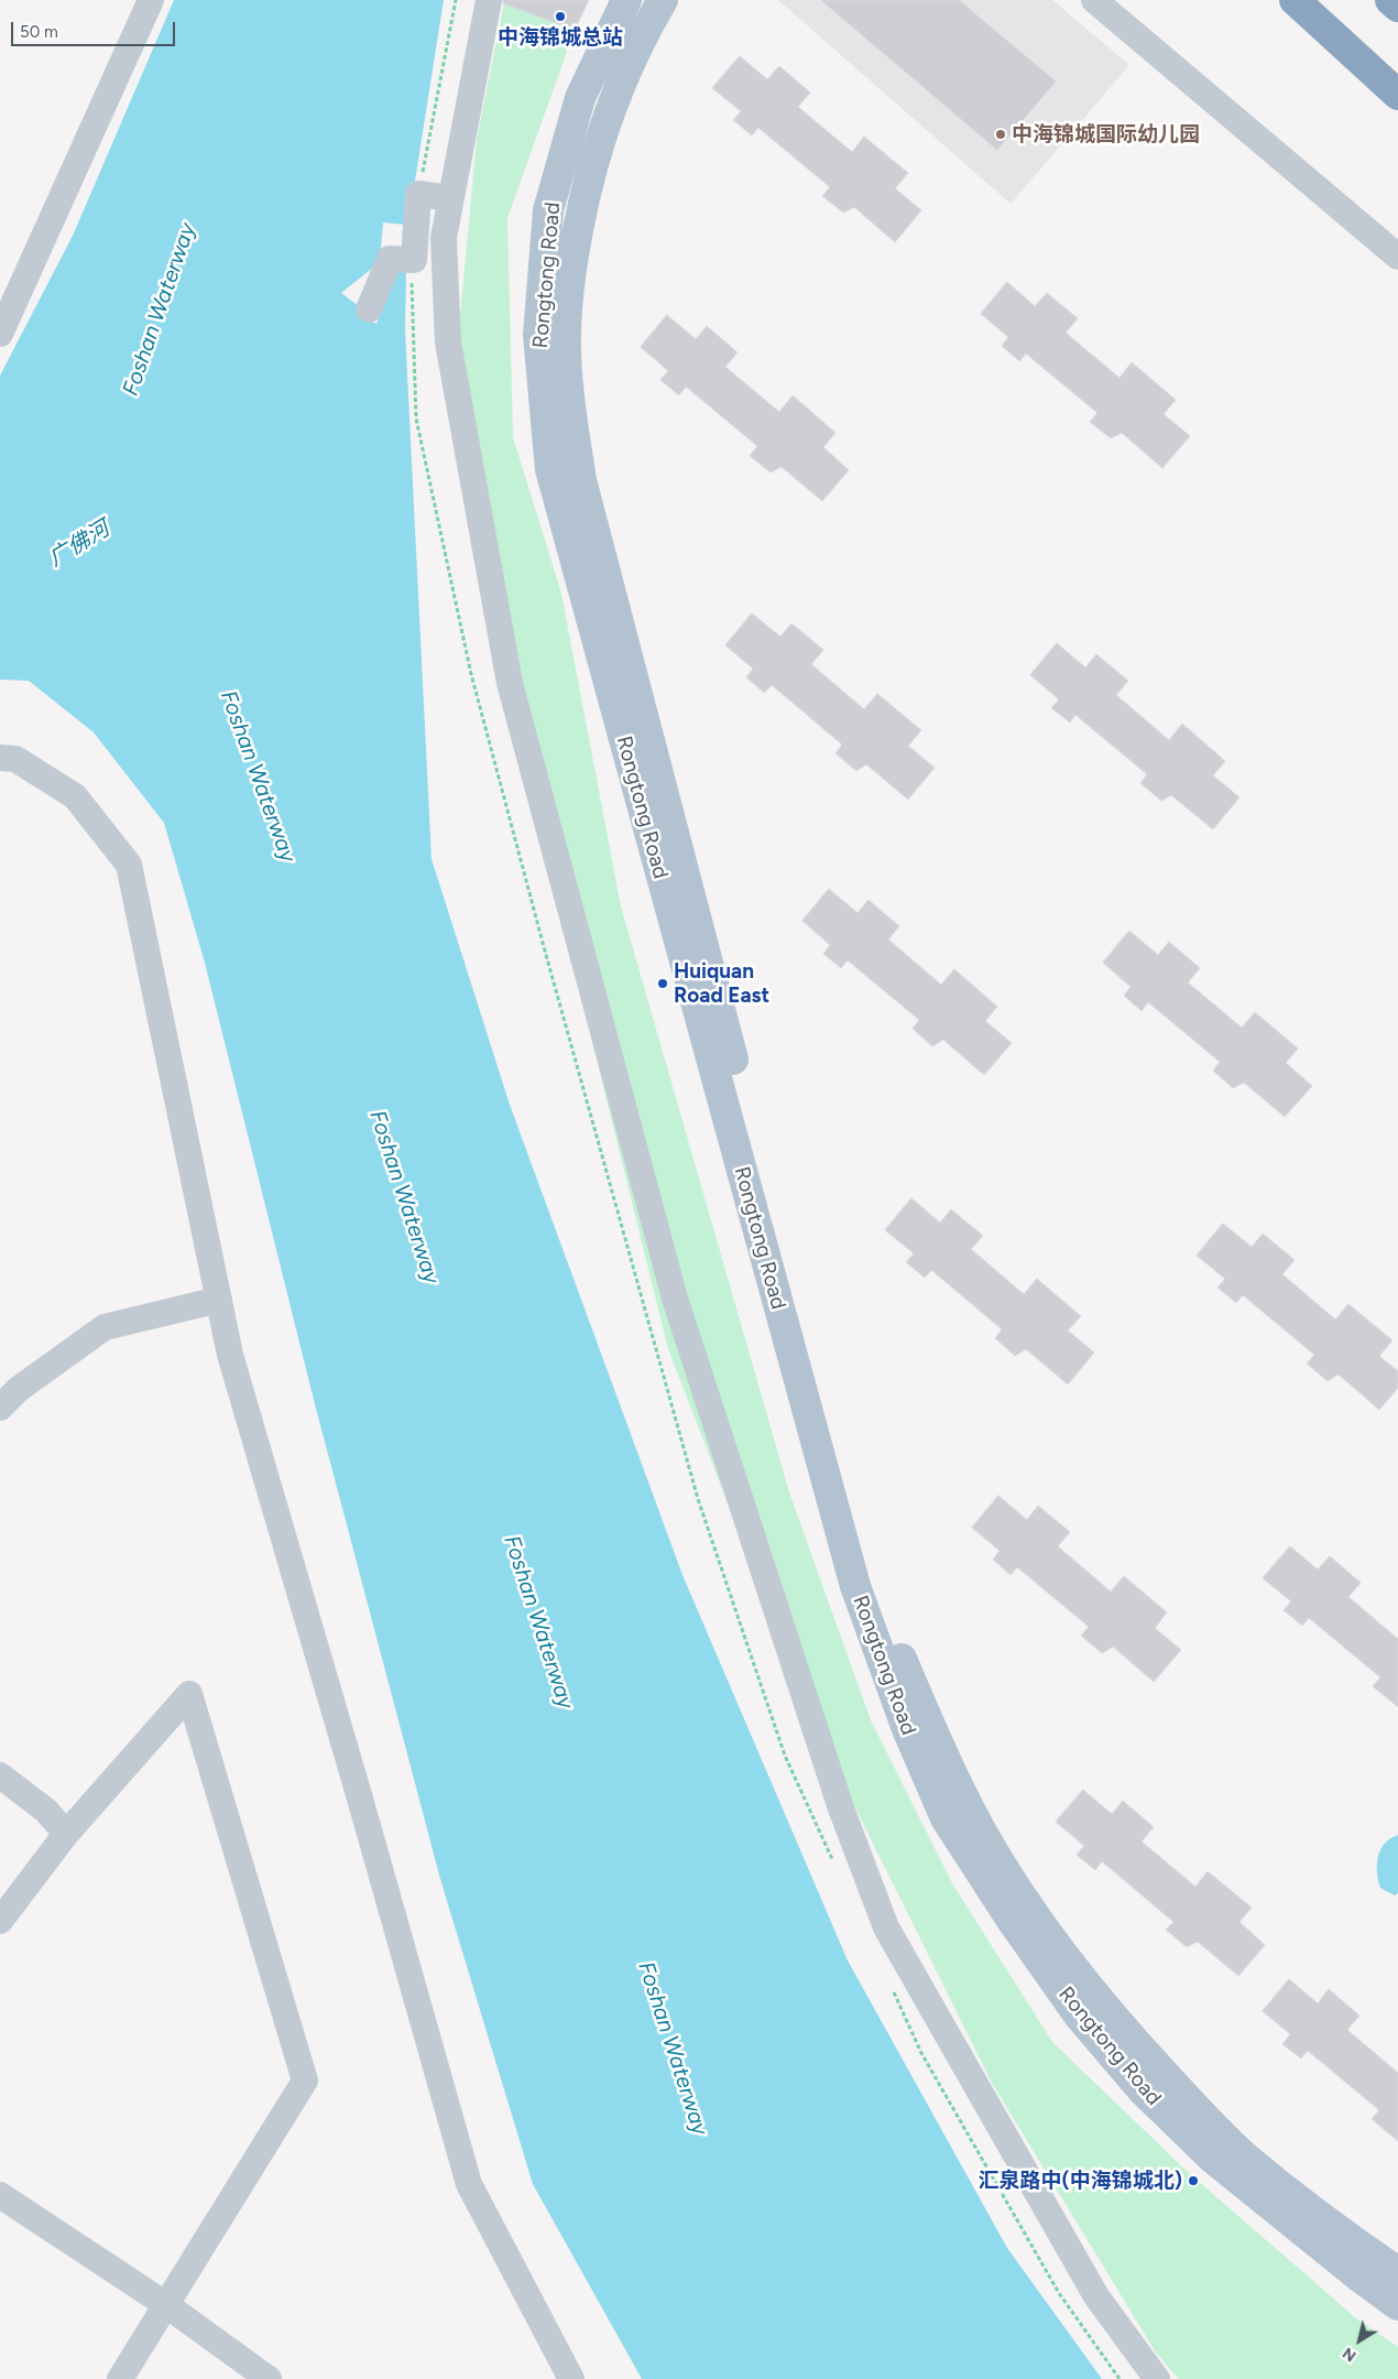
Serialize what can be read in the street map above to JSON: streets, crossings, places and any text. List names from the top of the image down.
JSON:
{
  "streets": {
    "main road": ["Rongtong Road"]
  },
  "water": ["Foshan Waterway", "广佛河"],
  "places": [
    "中海锦城总站",
    "中海锦城国际幼儿园",
    "Huiquan Road East",
    "汇泉路中(中海锦城北)"
  ],
  "scale_bar": "50 m",
  "north": "bottom left"
}
